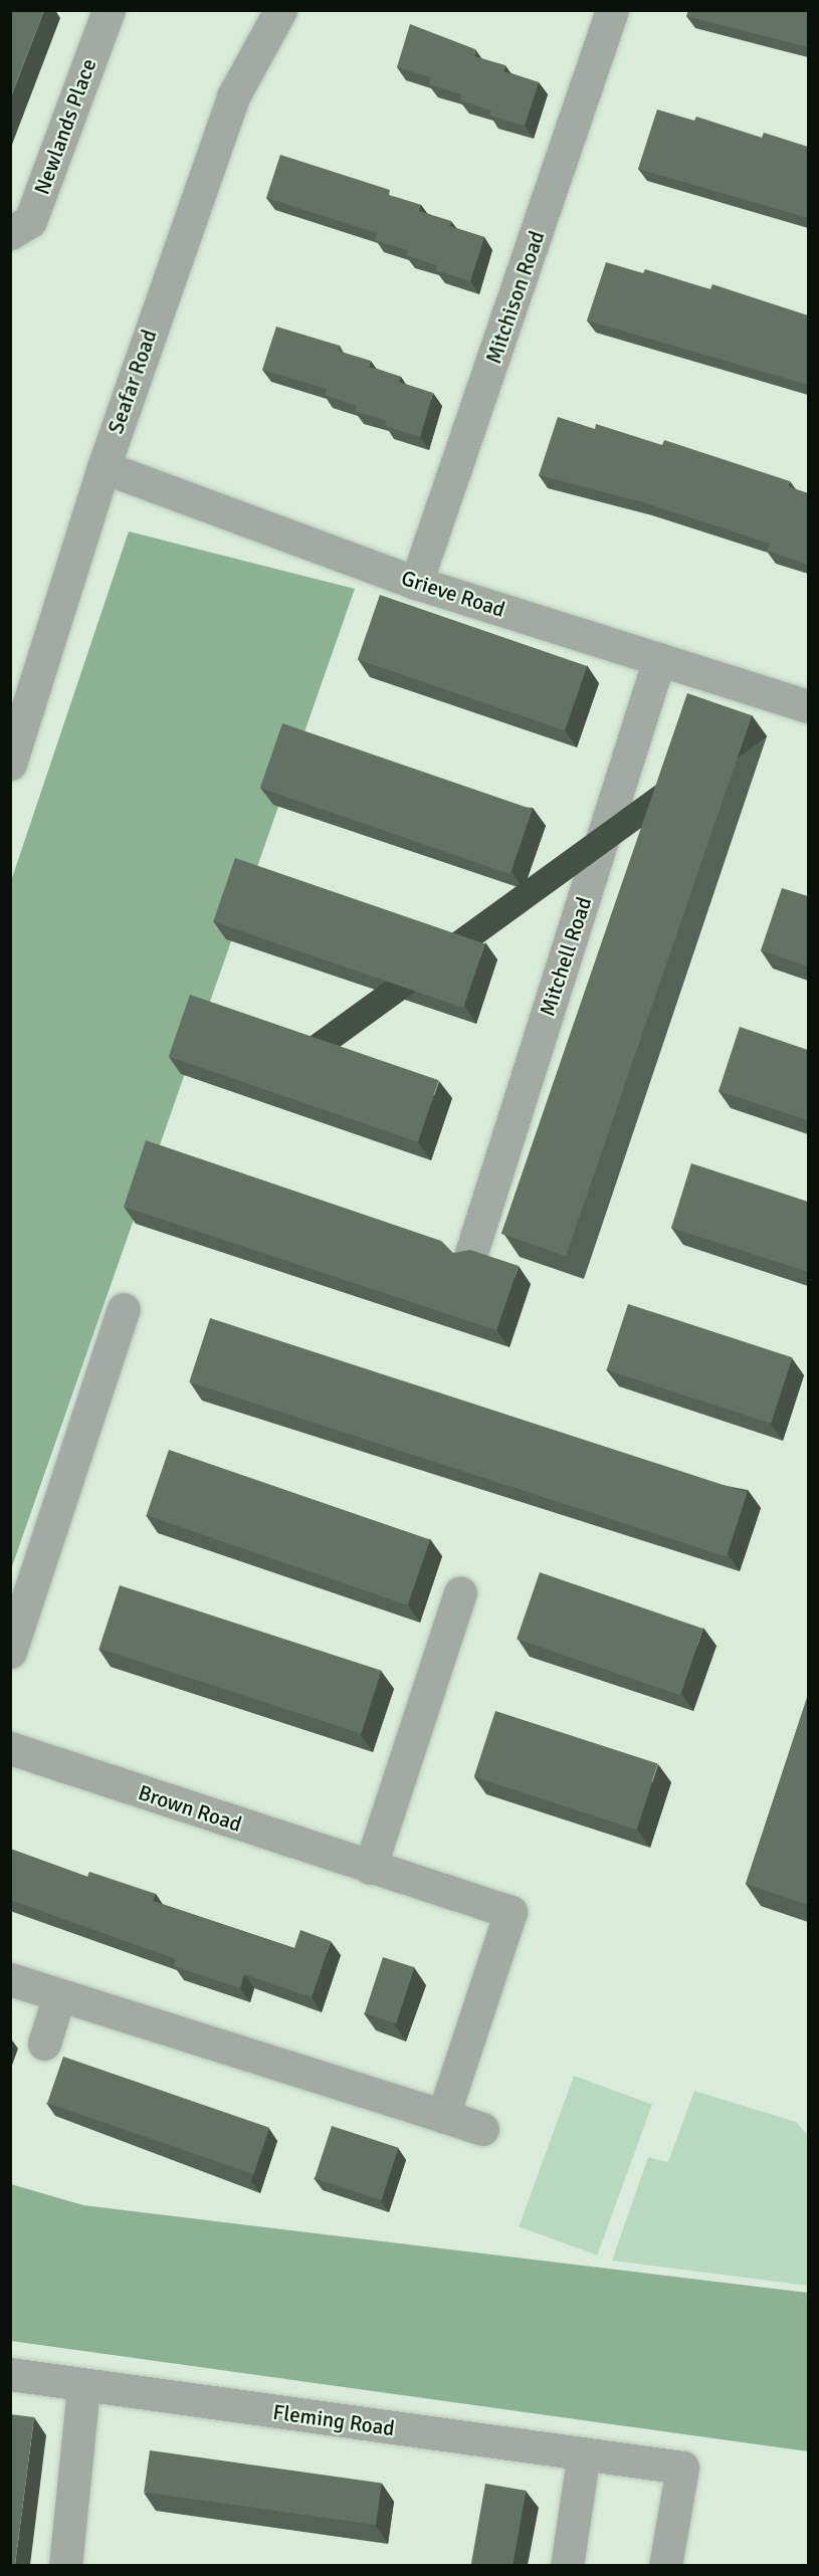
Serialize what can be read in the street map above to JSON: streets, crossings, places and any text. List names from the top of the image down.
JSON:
{
  "streets": {
    "street": [
      "Newlands Place",
      "Mitchison Road",
      "Seafar Road",
      "Grieve Road",
      "Mitchell Road",
      "Brown Road",
      "Fleming Road"
    ]
  },
  "crossings": [
    ["Mitchison Road", "Grieve Road"],
    ["Seafar Road", "Grieve Road"],
    ["Grieve Road", "Mitchell Road"]
  ]
}
